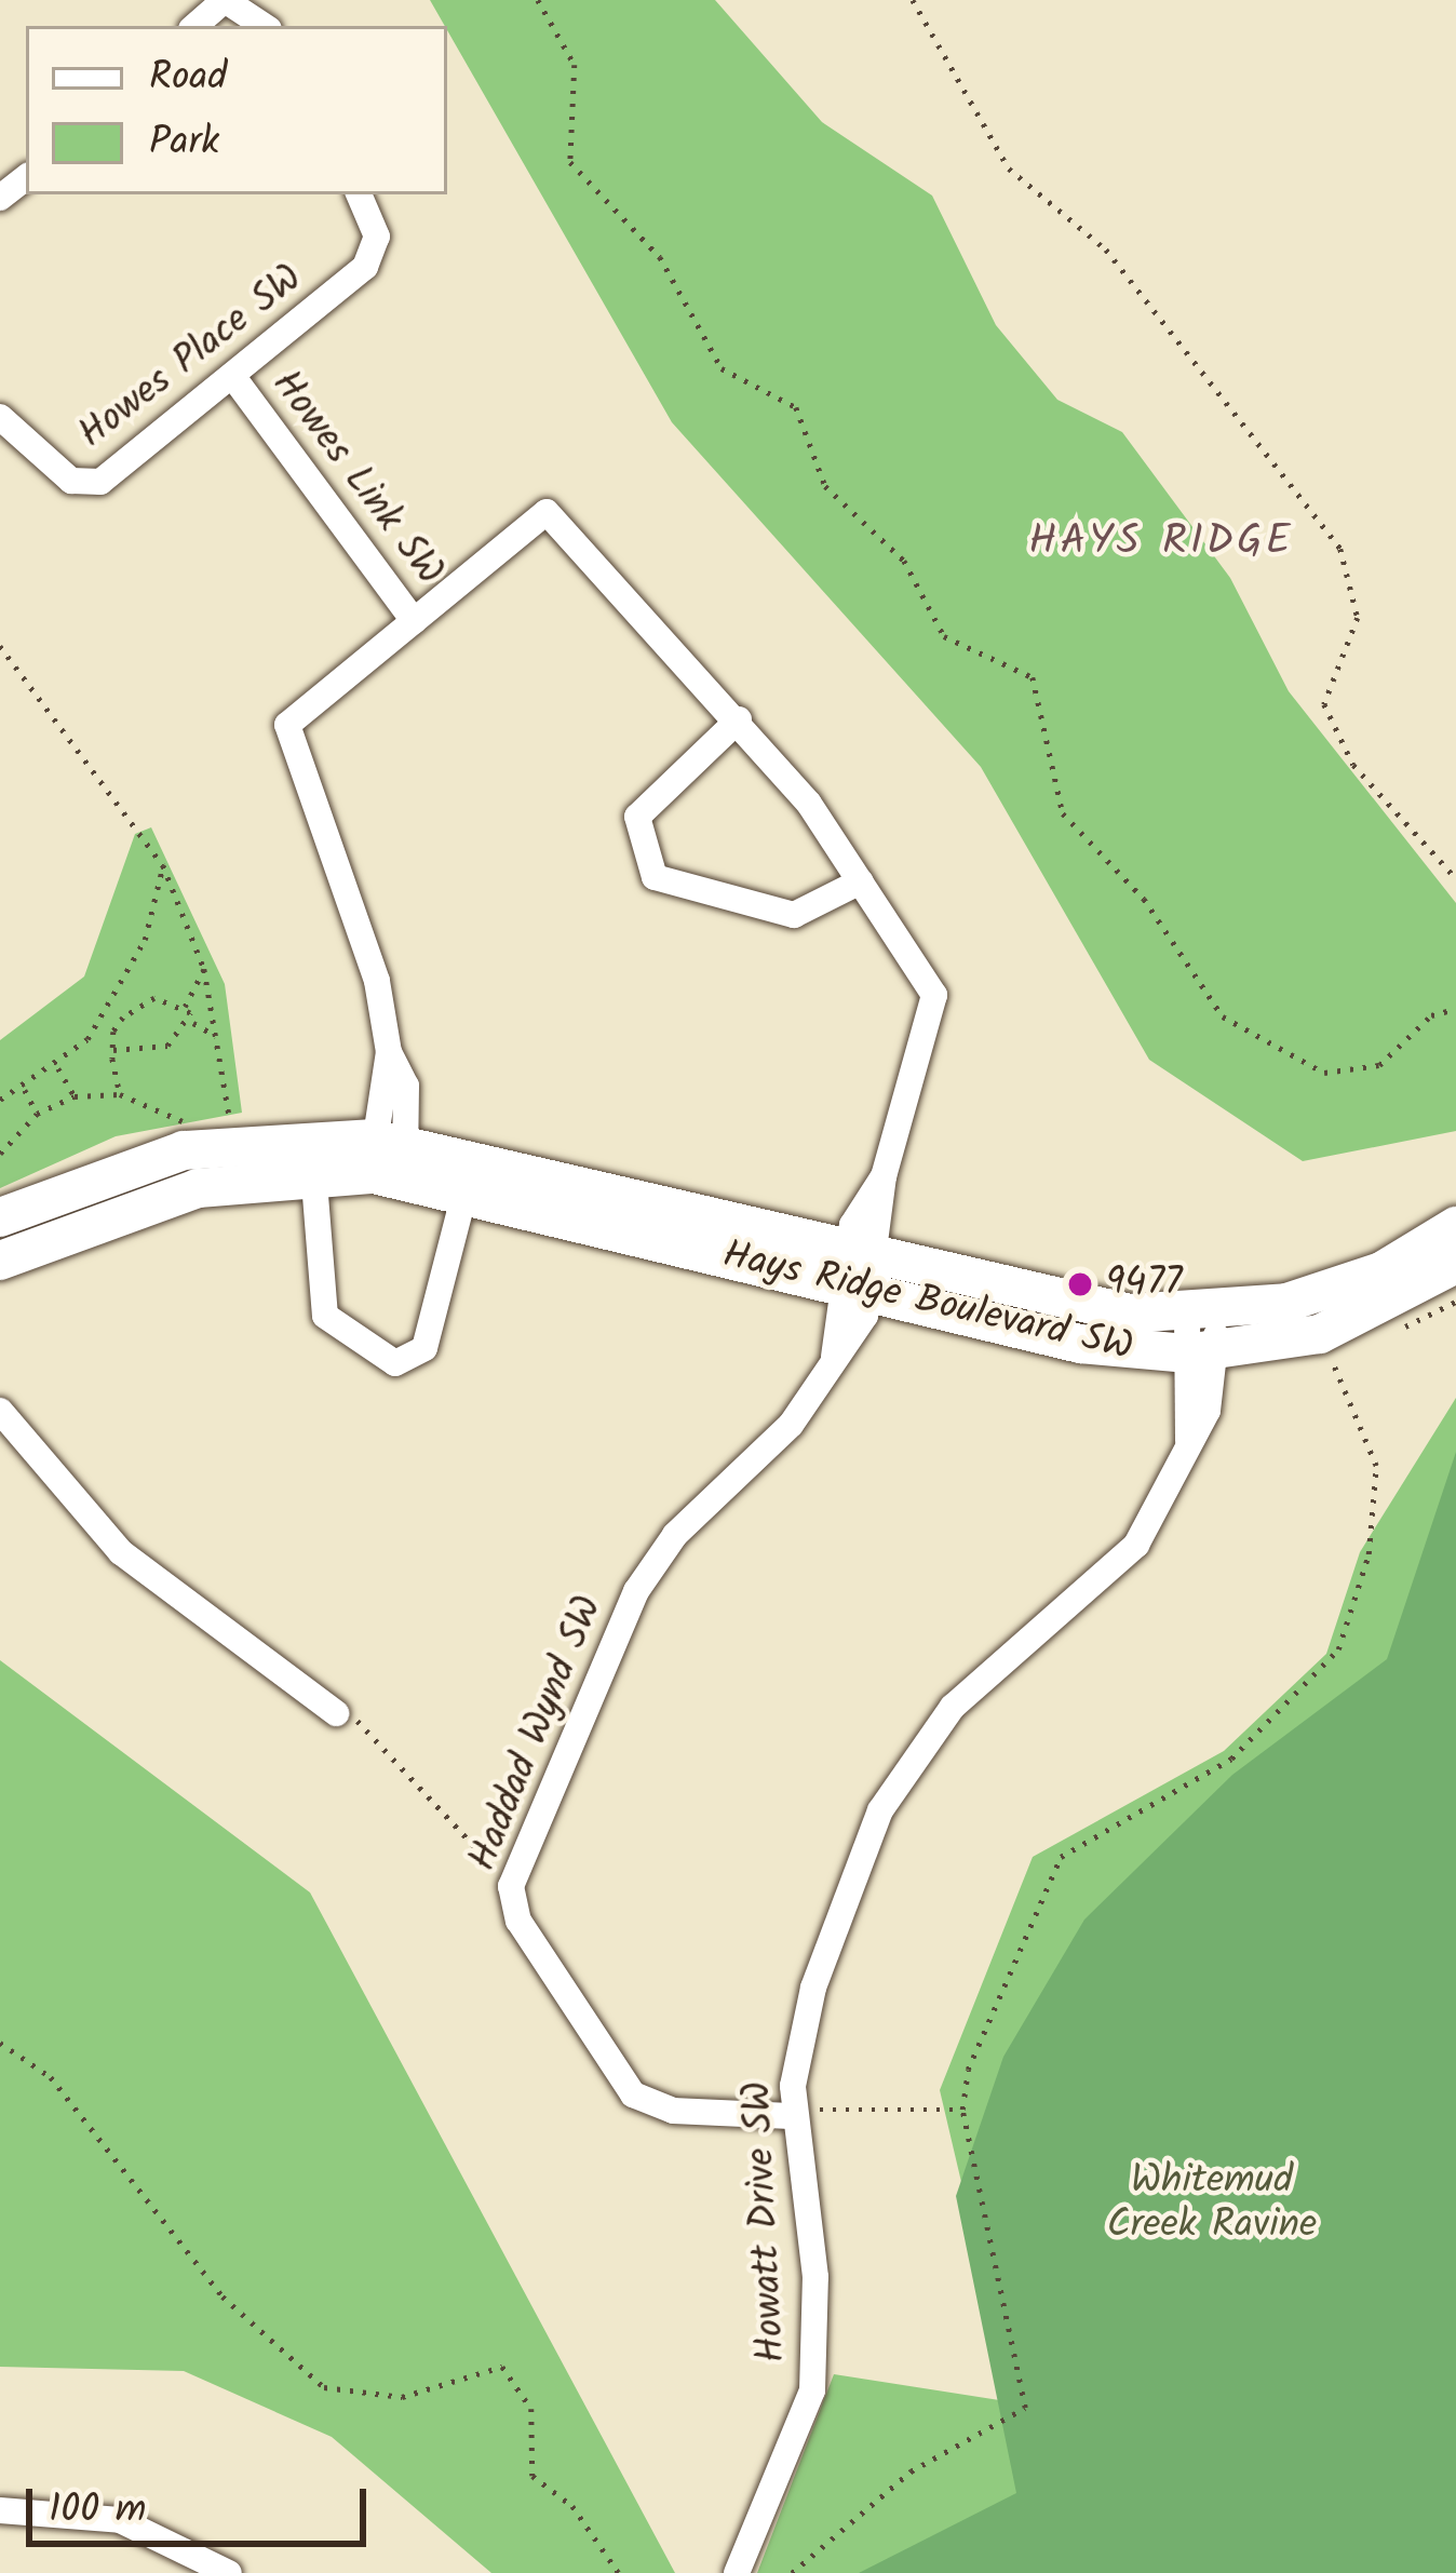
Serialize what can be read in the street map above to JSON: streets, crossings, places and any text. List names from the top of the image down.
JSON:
{
  "streets": {
    "street": [
      "Howes Place SW",
      "Howes Link SW",
      "Hays Ridge Boulevard SW",
      "Haddad Wynd SW",
      "Howatt Drive SW"
    ]
  },
  "crossings": [
    ["Howes Place SW", "Howes Link SW"],
    ["Howes Link SW", "Haddad Wynd SW"],
    ["Hays Ridge Boulevard SW", "Haddad Wynd SW"],
    ["Hays Ridge Boulevard SW", "Howatt Drive SW"],
    ["Haddad Wynd SW", "Howatt Drive SW"]
  ],
  "districts": ["HAYS RIDGE"],
  "parks": ["Whitemud Creek Ravine"],
  "places": ["9477"],
  "legend": ["Road", "Park"],
  "scale_bar": "100 m"
}
